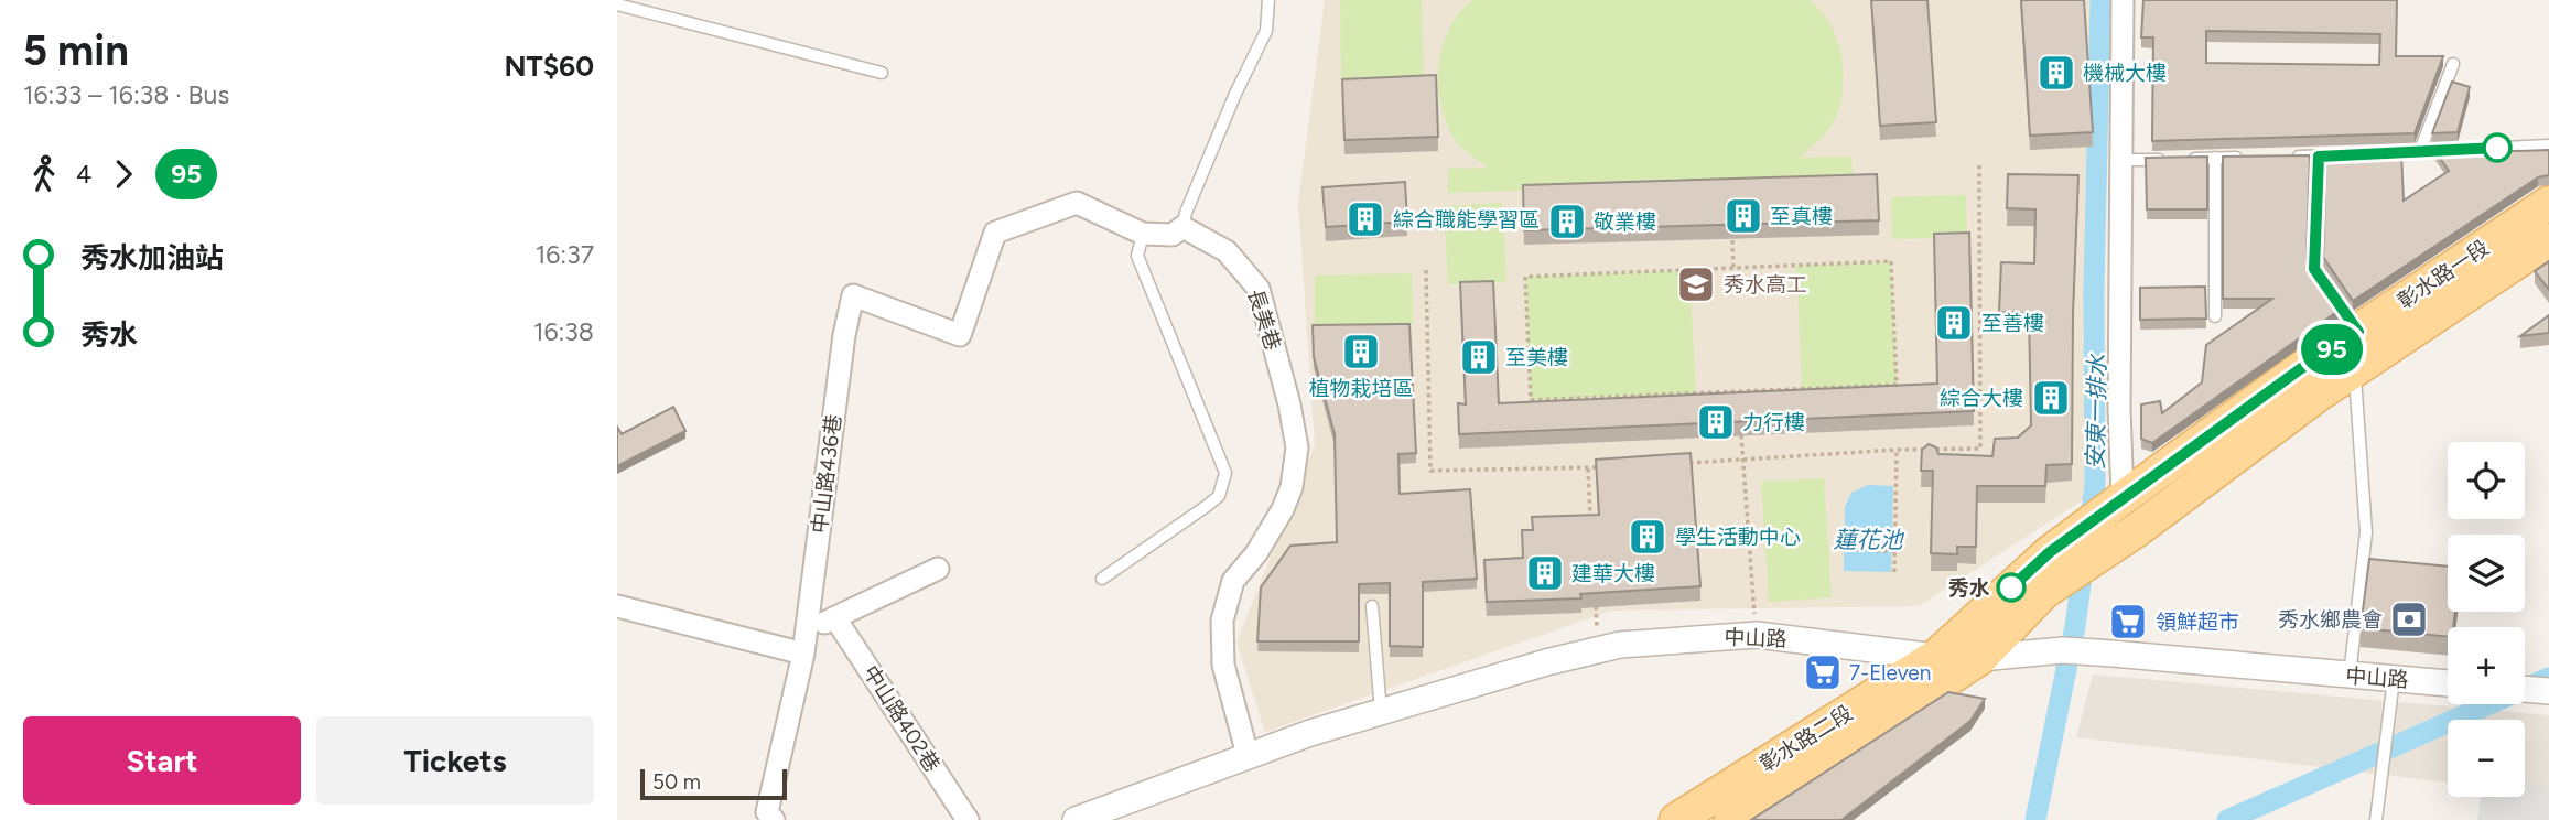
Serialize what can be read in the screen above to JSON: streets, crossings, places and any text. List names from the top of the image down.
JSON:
{
  "streets": {
    "main road": ["彰水路一段", "彰水路二段"],
    "street": [
      "長美巷",
      "中山路436巷",
      "中山路",
      "中山路402巷"
    ]
  },
  "crossings": [
    ["彰水路一段", "中山路"],
    ["彰水路一段", "彰水路二段"],
    ["長美巷", "中山路"],
    ["中山路", "彰水路二段"]
  ],
  "water": ["安東一排水", "蓮花池"],
  "places": {
    "building": [
      "機械大樓",
      "至真樓",
      "綜合職能學習區",
      "敬業樓",
      "至善樓",
      "植物栽培區",
      "至美樓",
      "綜合大樓",
      "力行樓",
      "學生活動中心",
      "建華大樓"
    ],
    "school or university": ["秀水高工"],
    "other": ["秀水"],
    "bank": ["秀水鄉農會"],
    "supermarket": ["領鮮超市", "7-Eleven"]
  },
  "lines": ["bus line 95"],
  "scale_bar": "50 m",
  "page": {
    "heading": ["5 min", "16:33 – 16:38 · Bus", "NT$60"],
    "on_map": "95",
    "legs": ["4", "95"],
    "list": [
      {
        "name": "秀水加油站",
        "value": "16:37"
      },
      {
        "name": "秀水",
        "value": "16:38"
      }
    ],
    "map_buttons": ["+", "−"],
    "buttons": ["Start", "Tickets"],
    "scale": "50 m"
  }
}
